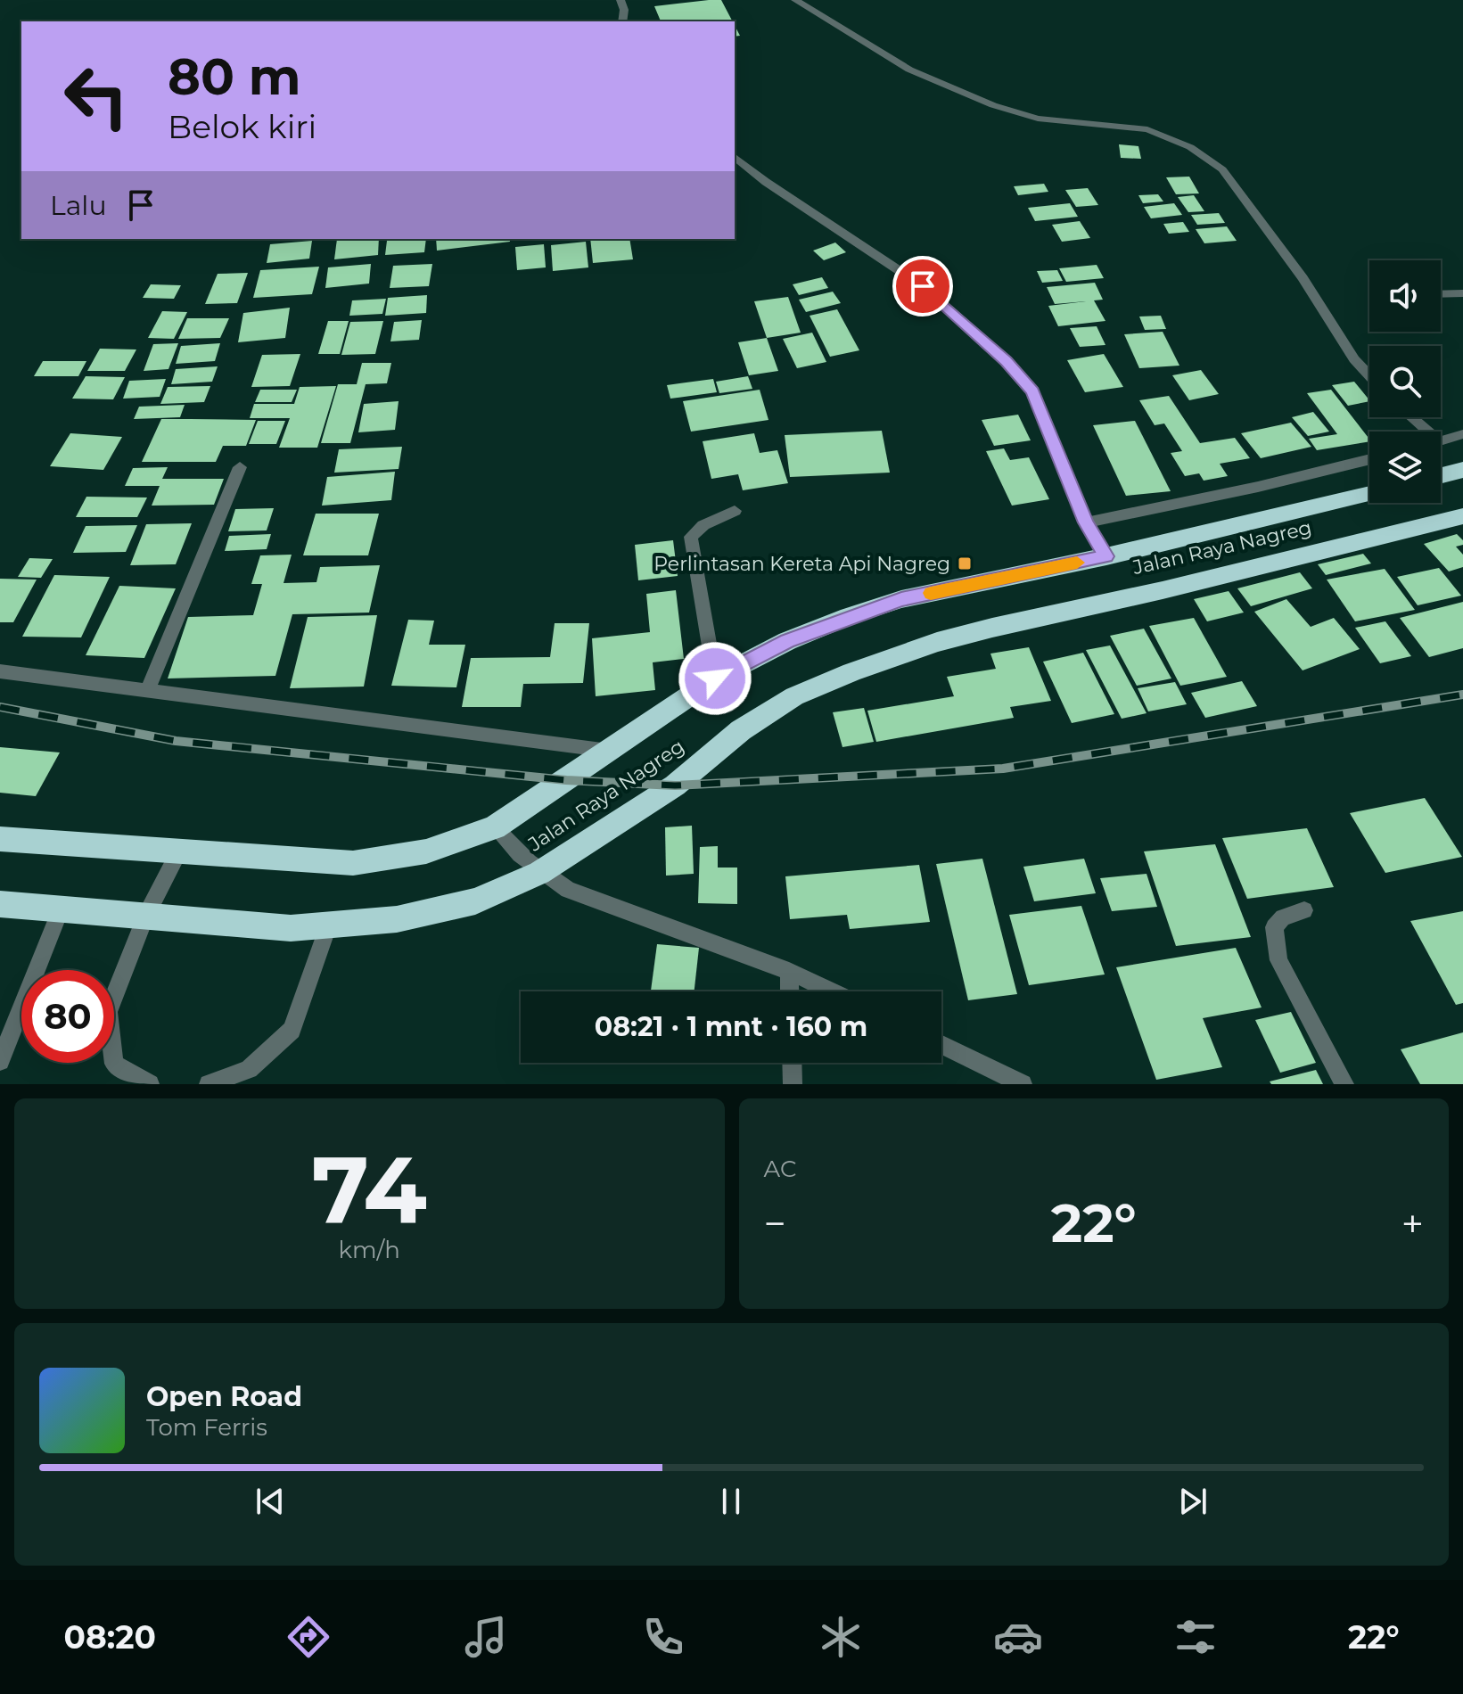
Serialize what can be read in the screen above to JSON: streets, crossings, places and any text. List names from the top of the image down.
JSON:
{
  "streets": {
    "highway": ["Jalan Raya Nagreg"]
  },
  "places": {
    "transit": ["Perlintasan Kereta Api Nagreg"]
  },
  "page": {
    "turn": ["80 m", "Belok kiri"],
    "then": "Lalu",
    "limit": "80",
    "trip": "08:21 · 1 mnt · 160 m",
    "tile": [
      ["74", "km/h"],
      "AC"
    ],
    "heat": ["−", "22°", "+"],
    "song": ["Open Road", "Tom Ferris"],
    "tabs": ["08:20", "22°"]
  }
}
